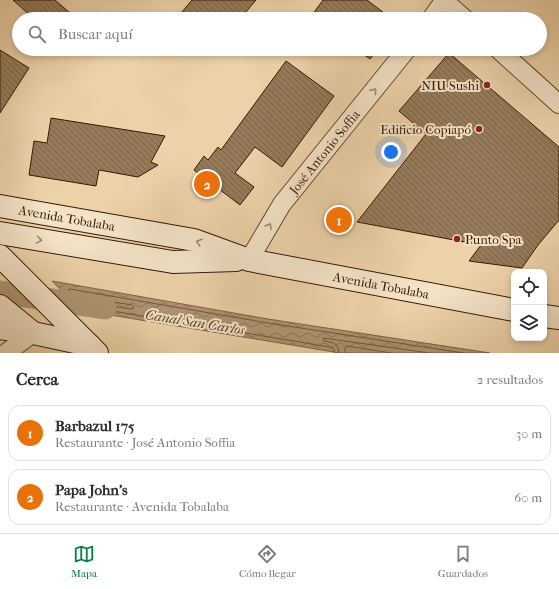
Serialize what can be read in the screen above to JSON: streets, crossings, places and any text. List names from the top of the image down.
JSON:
{
  "streets": {
    "main road": ["Avenida Tobalaba"],
    "street": ["José Antonio Soffia"]
  },
  "crossings": [
    ["José Antonio Soffia", "Avenida Tobalaba"]
  ],
  "one_way": ["José Antonio Soffia"],
  "water": ["Canal San Carlos"],
  "places": ["NIU Sushi", "Edificio Copiapó", "Punto Spa"],
  "page": {
    "search": "Buscar aquí",
    "pins": ["2", "1"],
    "heading": ["Cerca", "2 resultados"],
    "list": [
      {
        "mark": "1",
        "name": "Barbazul 175",
        "note": "Restaurante · José Antonio Soffia",
        "value": "30 m"
      },
      {
        "mark": "2",
        "name": "Papa John's",
        "note": "Restaurante · Avenida Tobalaba",
        "value": "60 m"
      }
    ],
    "nav": ["Mapa", "Cómo llegar", "Guardados"]
  }
}
